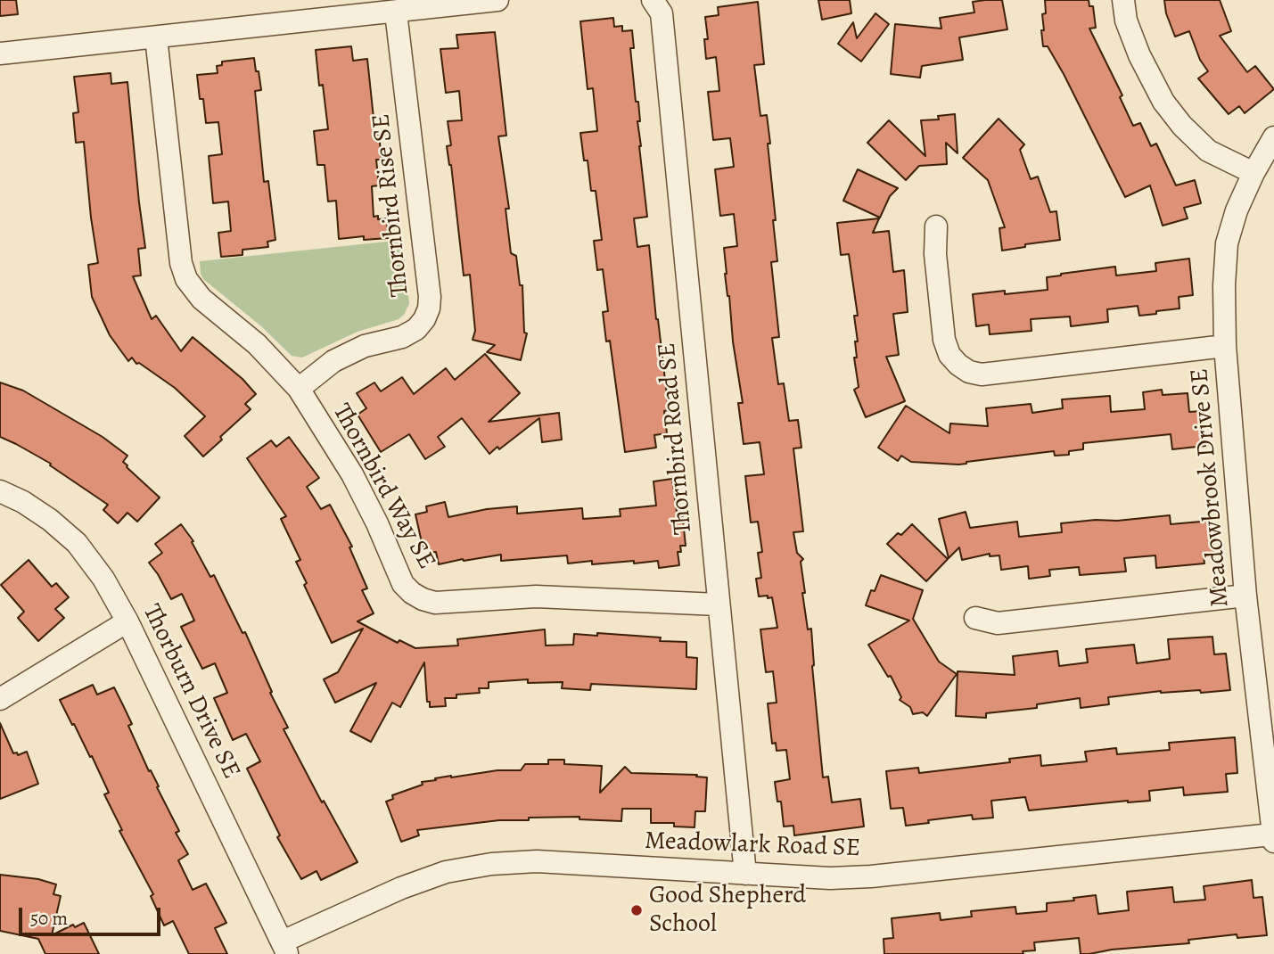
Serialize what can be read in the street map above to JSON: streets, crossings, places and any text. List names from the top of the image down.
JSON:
{
  "streets": {
    "street": [
      "Thornbird Rise SE",
      "Thornbird Road SE",
      "Thornbird Way SE",
      "Meadowbrook Drive SE",
      "Thorburn Drive SE",
      "Meadowlark Road SE"
    ]
  },
  "crossings": [
    ["Thornbird Rise SE", "Thornbird Way SE"],
    ["Thornbird Road SE", "Thornbird Way SE"],
    ["Thornbird Road SE", "Meadowlark Road SE"],
    ["Meadowbrook Drive SE", "Meadowlark Road SE"],
    ["Thorburn Drive SE", "Meadowlark Road SE"]
  ],
  "places": ["Good Shepherd School"],
  "scale_bar": "50 m"
}
